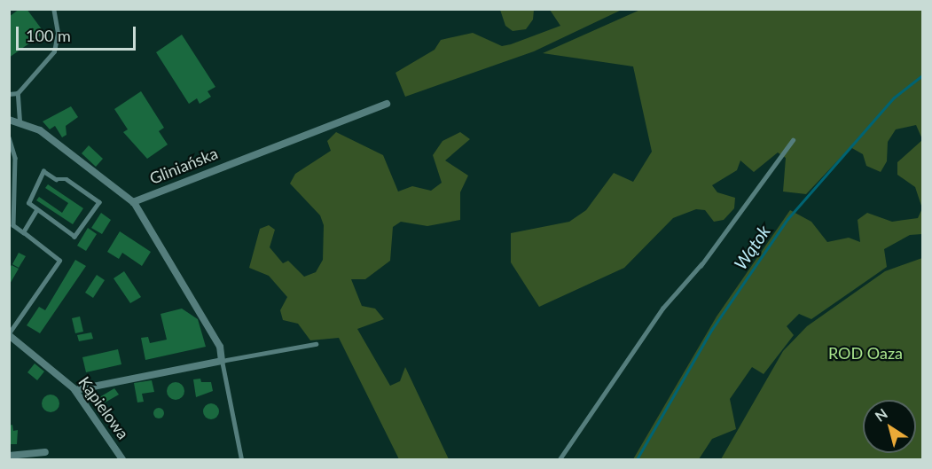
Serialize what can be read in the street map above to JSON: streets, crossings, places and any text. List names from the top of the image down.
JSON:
{
  "streets": {
    "street": ["Gliniańska", "Kąpielowa"]
  },
  "water": ["Wątok"],
  "parks": ["ROD Oaza"],
  "scale_bar": "100 m",
  "north": "top left"
}
